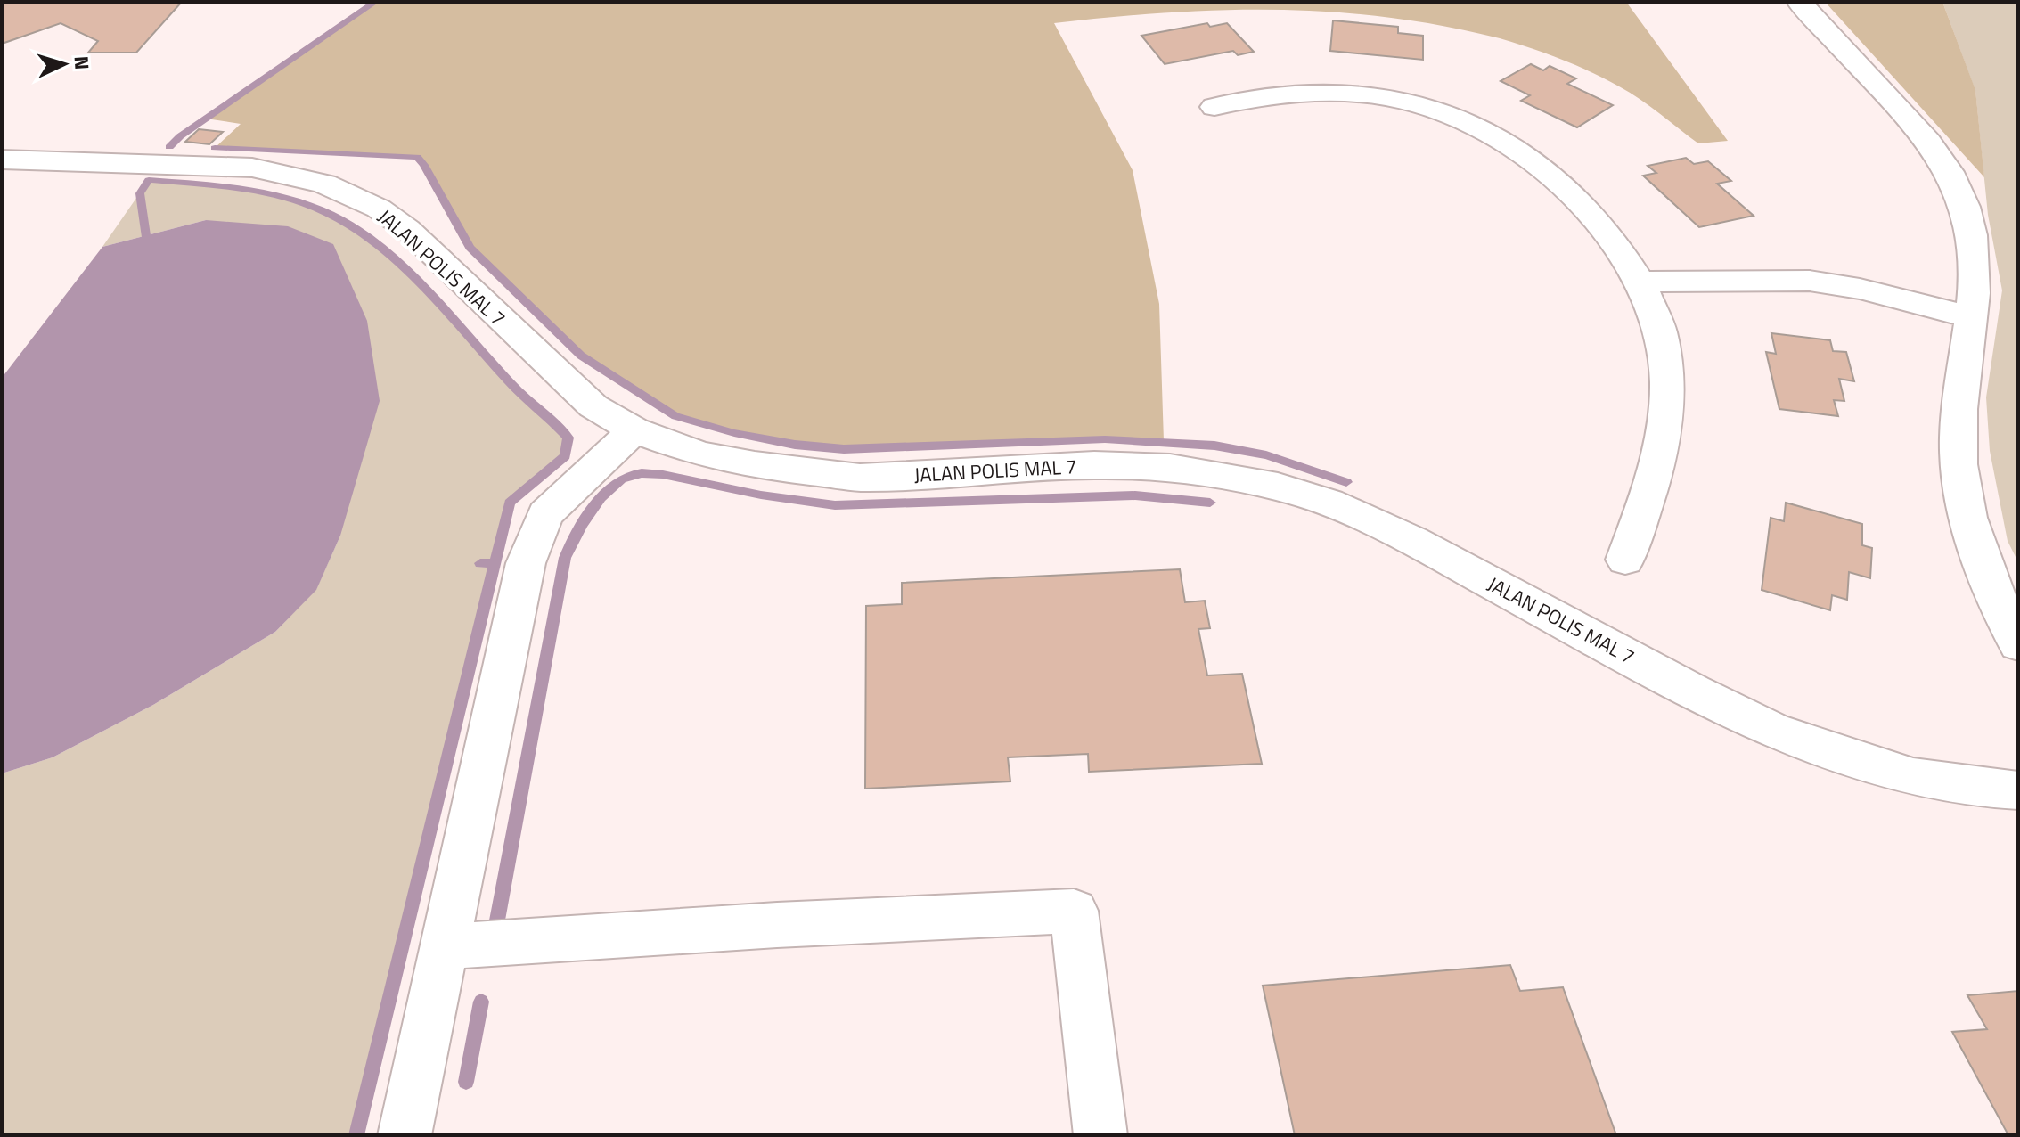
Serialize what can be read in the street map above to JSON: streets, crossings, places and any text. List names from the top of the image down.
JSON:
{
  "streets": {
    "street": ["JALAN POLIS MAL 7"]
  },
  "north": "right"
}
